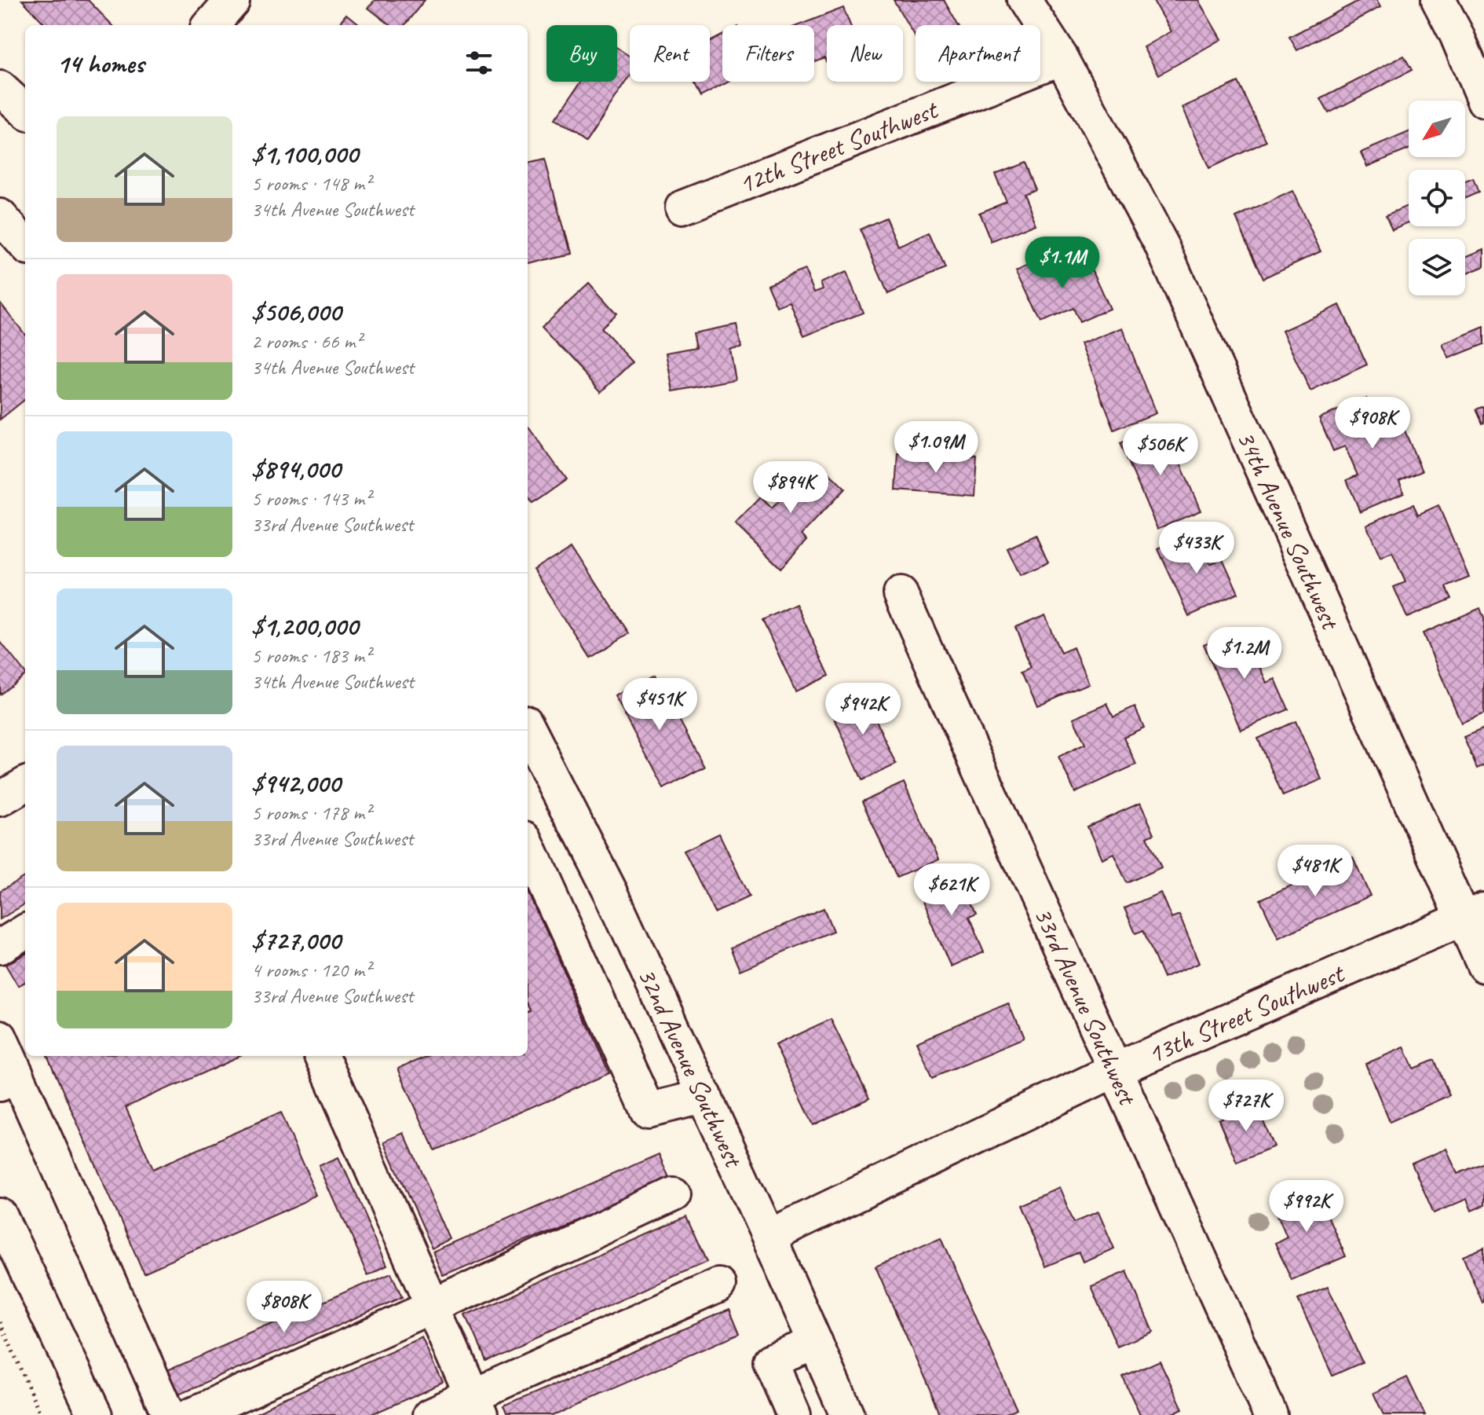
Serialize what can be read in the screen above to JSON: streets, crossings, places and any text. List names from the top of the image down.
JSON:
{
  "streets": {
    "street": [
      "12th Street Southwest",
      "34th Avenue Southwest",
      "33rd Avenue Southwest",
      "13th Street Southwest",
      "32nd Avenue Southwest"
    ]
  },
  "crossings": [
    ["12th Street Southwest", "34th Avenue Southwest"],
    ["34th Avenue Southwest", "13th Street Southwest"],
    ["33rd Avenue Southwest", "13th Street Southwest"],
    ["13th Street Southwest", "32nd Avenue Southwest"]
  ],
  "north": "bottom left",
  "page": {
    "chip": [
      "Buy",
      "Rent",
      "Filters",
      "New",
      "Apartment"
    ],
    "heading": "14 homes",
    "list": [
      {
        "name": "$1,100,000",
        "note": "5 rooms · 148 m² · 34th Avenue Southwest"
      },
      {
        "name": "$506,000",
        "note": "2 rooms · 66 m² · 34th Avenue Southwest"
      },
      {
        "name": "$894,000",
        "note": "5 rooms · 143 m² · 33rd Avenue Southwest"
      },
      {
        "name": "$1,200,000",
        "note": "5 rooms · 183 m² · 34th Avenue Southwest"
      },
      {
        "name": "$942,000",
        "note": "5 rooms · 178 m² · 33rd Avenue Southwest"
      },
      {
        "name": "$727,000",
        "note": "4 rooms · 120 m² · 33rd Avenue Southwest"
      }
    ],
    "price": [
      "$1.1M",
      "$908K",
      "$1.09M",
      "$506K",
      "$894K",
      "$433K",
      "$1.2M",
      "$451K",
      "$942K",
      "$481K",
      "$621K",
      "$727K",
      "$992K",
      "$808K"
    ]
  }
}
